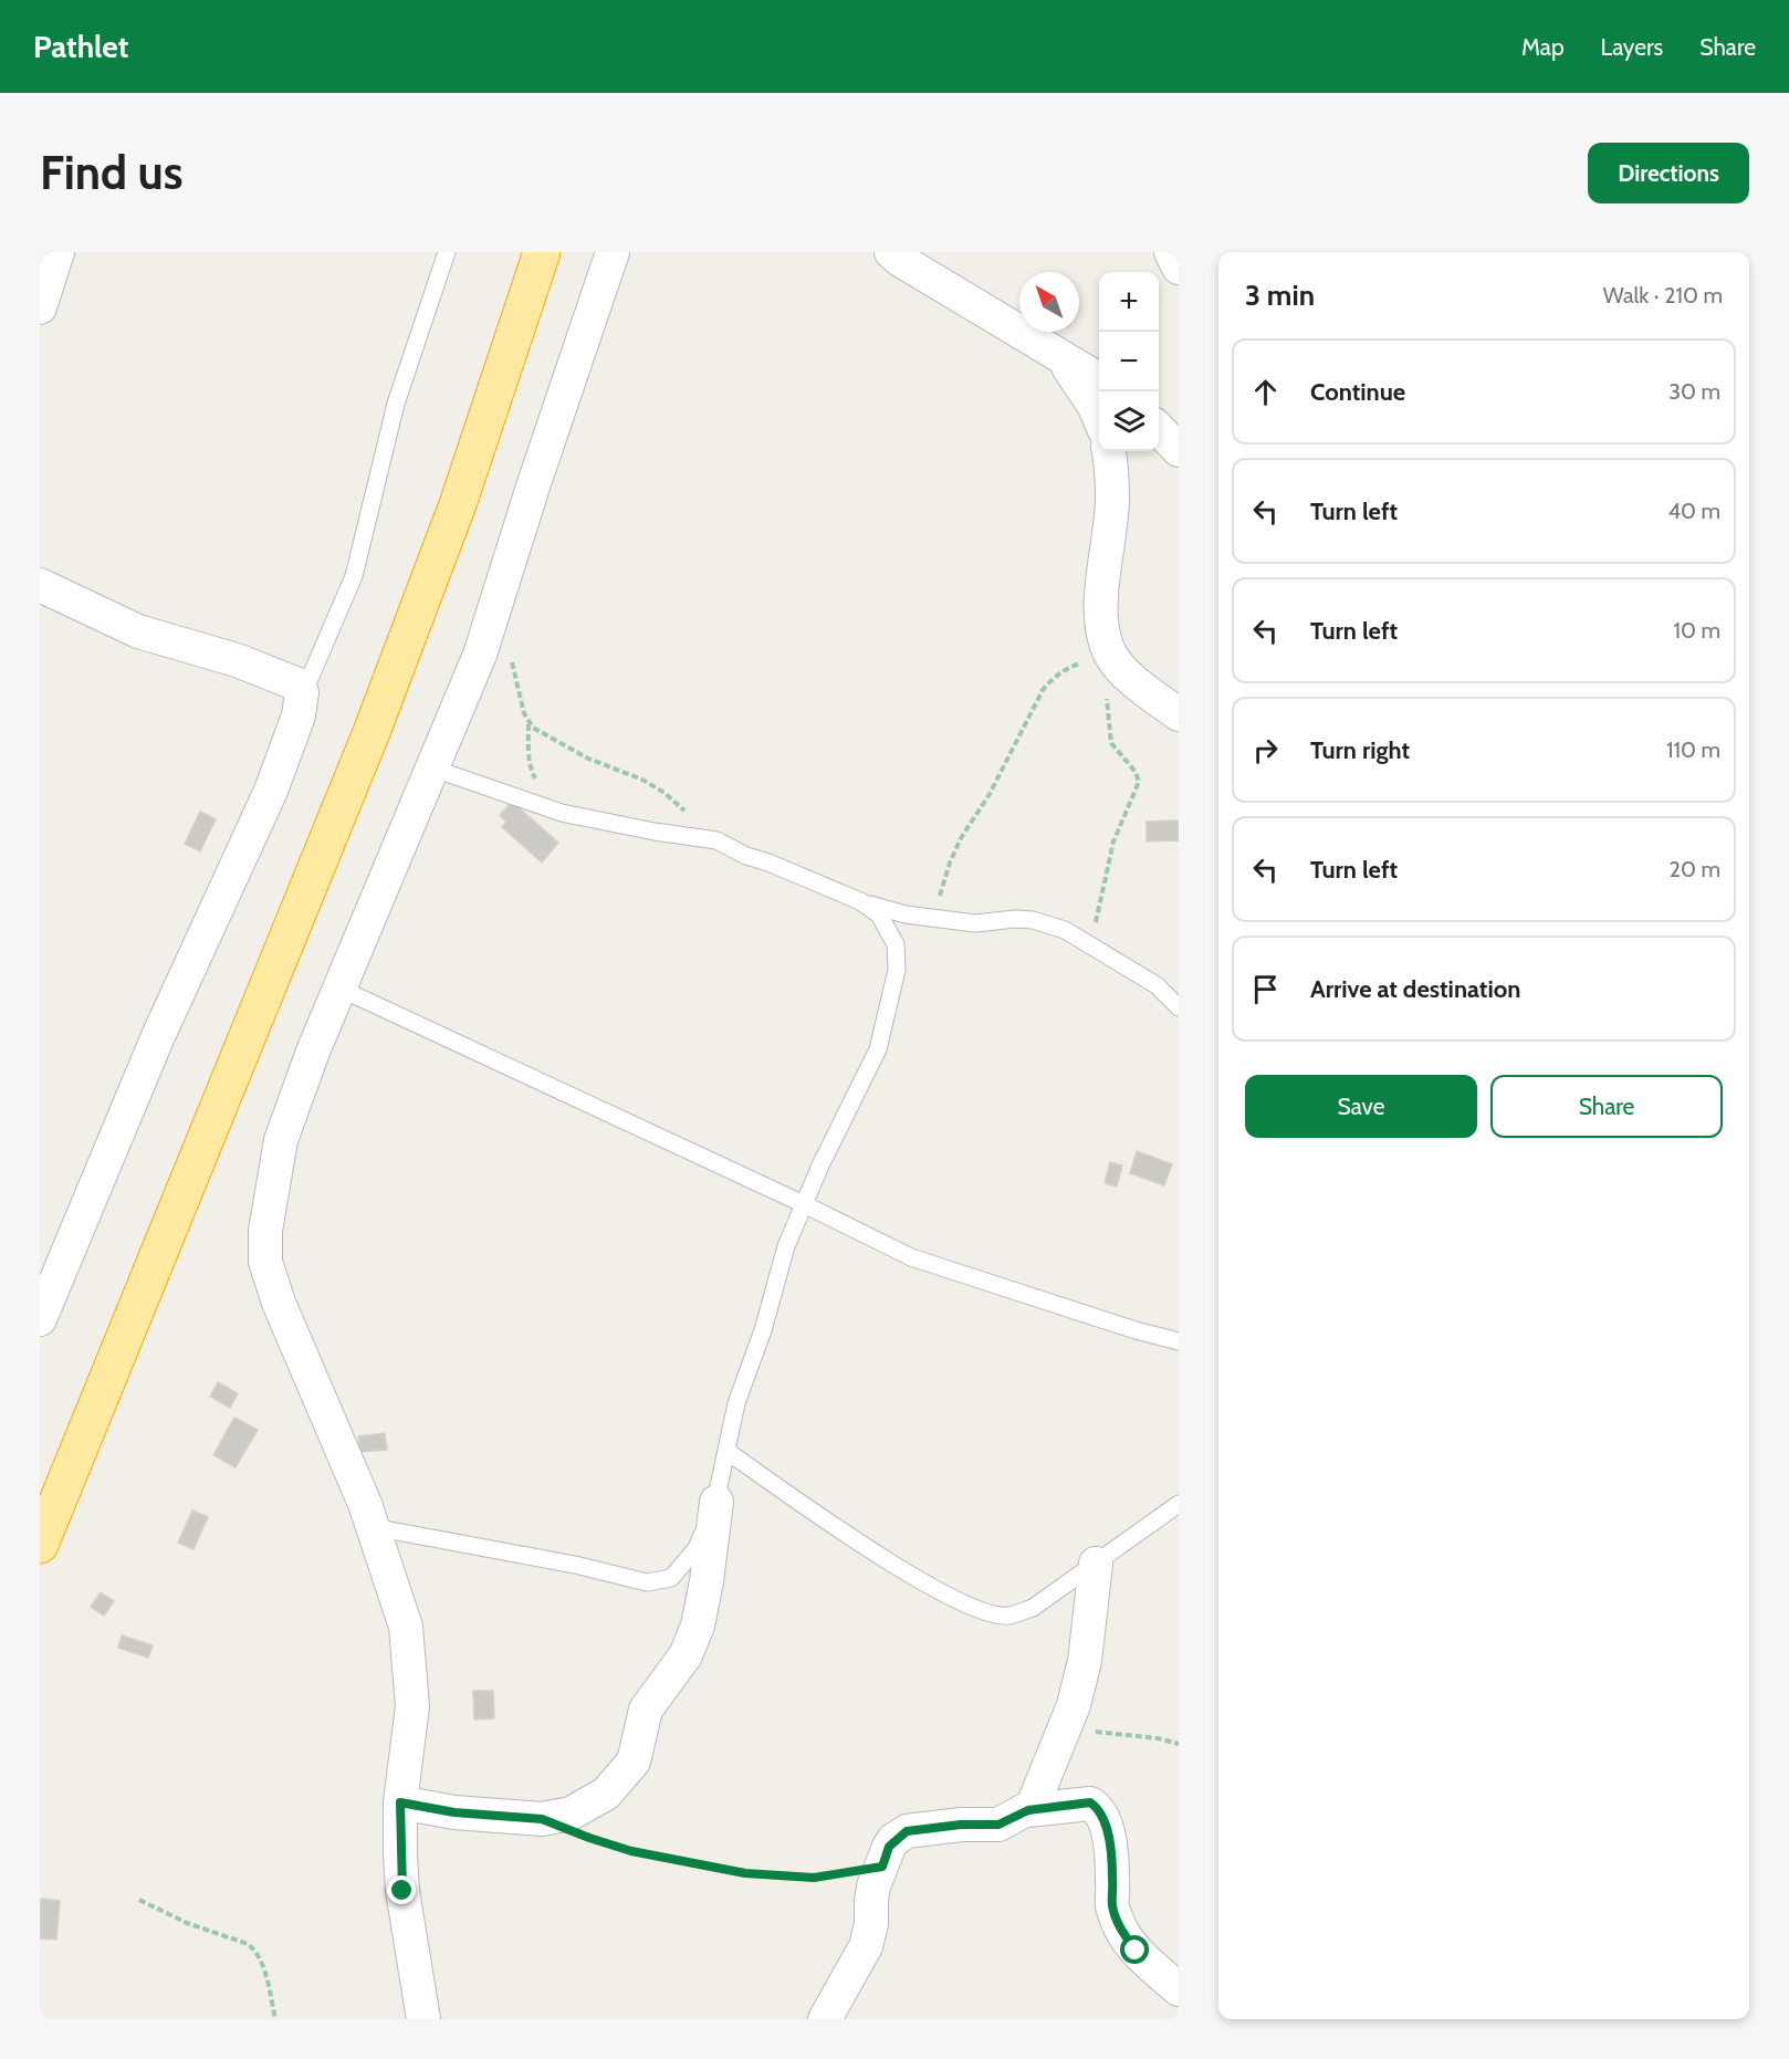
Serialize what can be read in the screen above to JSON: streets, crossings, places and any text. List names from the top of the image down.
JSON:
{
  "north": "top left",
  "page": {
    "header": "Pathlet",
    "nav": ["Map", "Layers", "Share"],
    "buttons": [
      "Directions",
      ["Save", "Share"]
    ],
    "title": "Find us",
    "heading": ["3 min", "Walk · 210 m"],
    "map_buttons": ["+", "−"],
    "list": [
      ["Continue", "30 m"],
      ["Turn left", "40 m"],
      ["Turn left", "10 m"],
      ["Turn right", "110 m"],
      ["Turn left", "20 m"],
      "Arrive at destination"
    ]
  }
}
